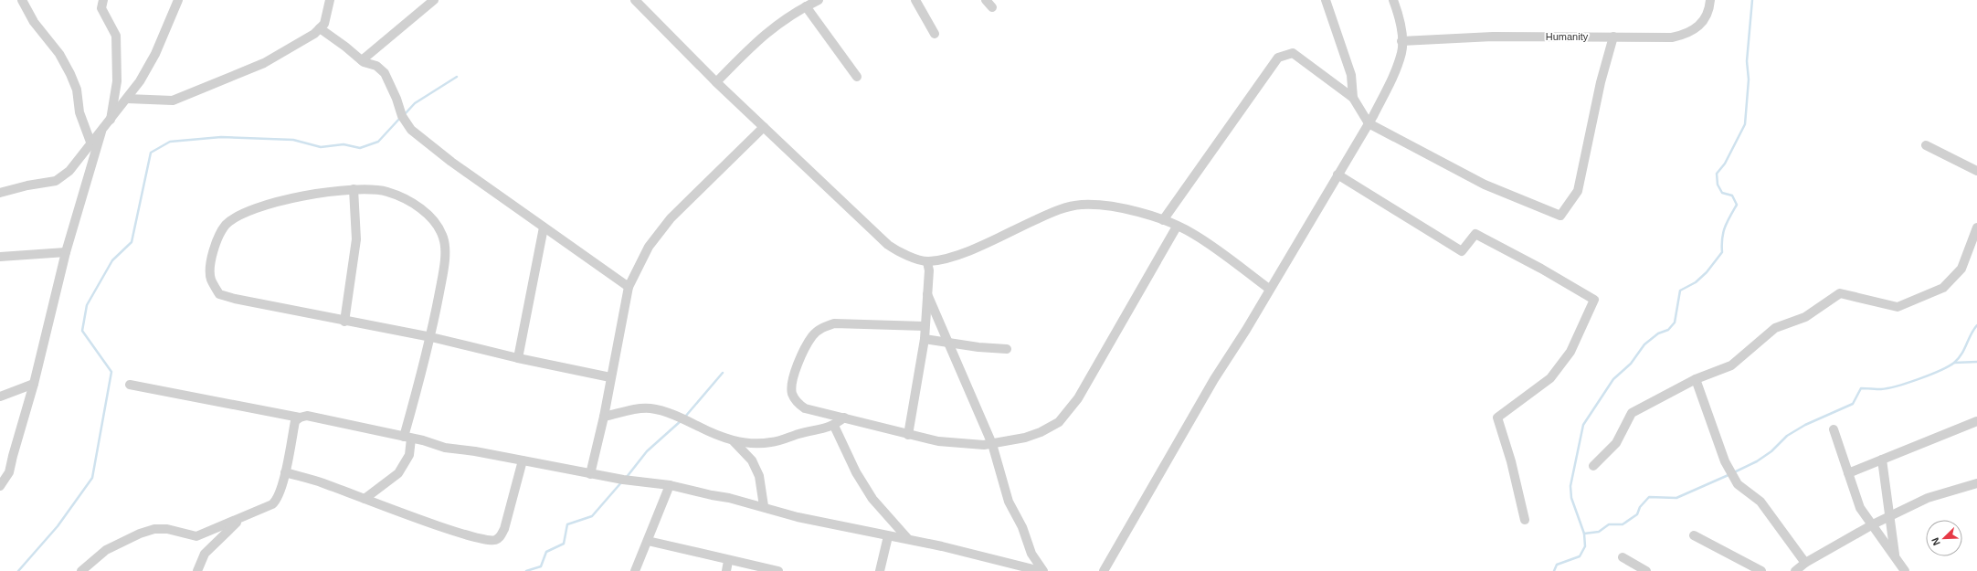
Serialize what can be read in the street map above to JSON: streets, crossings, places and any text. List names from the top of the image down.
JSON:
{
  "streets": {
    "street": ["Humanity"]
  },
  "north": "bottom left"
}
